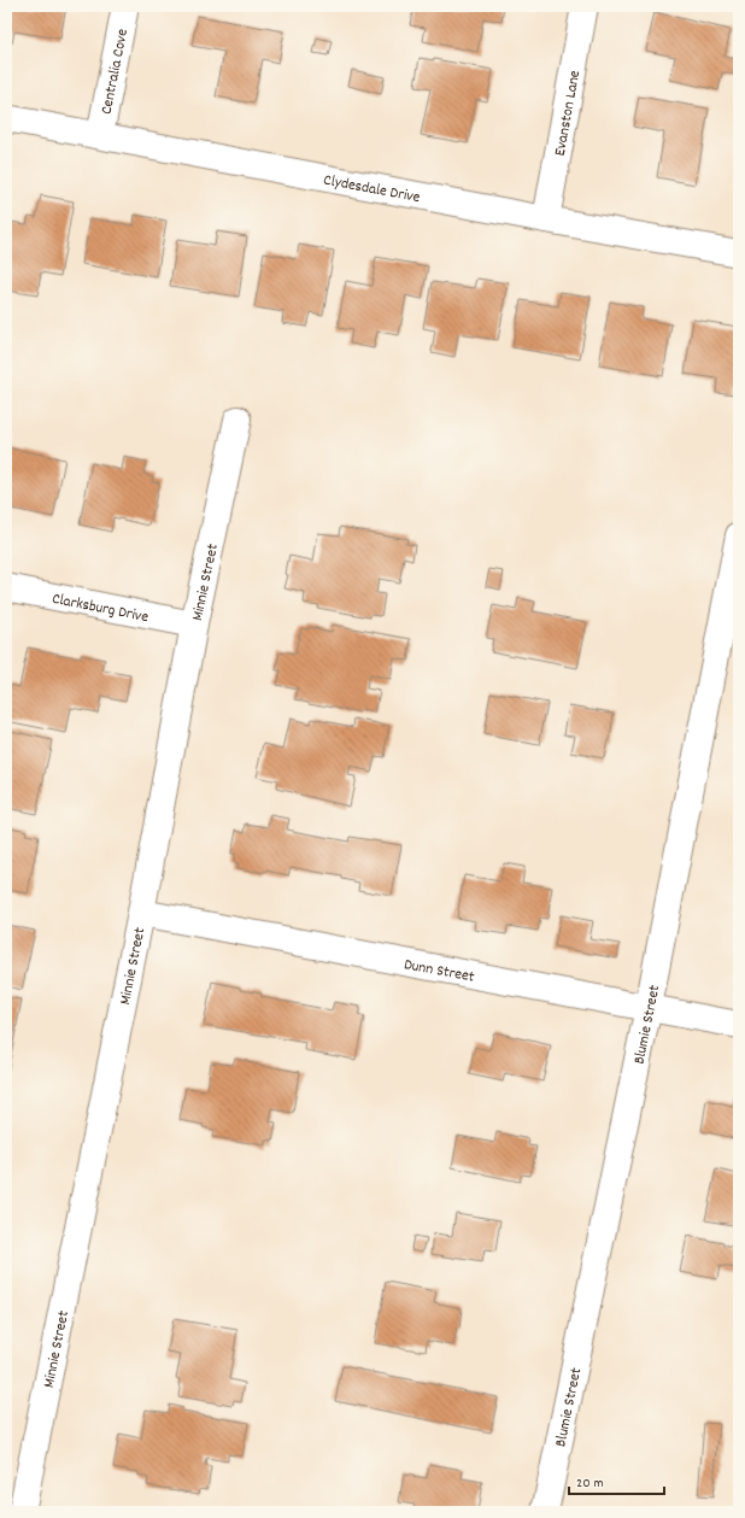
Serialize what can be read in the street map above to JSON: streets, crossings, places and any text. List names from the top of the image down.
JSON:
{
  "streets": {
    "street": [
      "Centralia Cove",
      "Evanston Lane",
      "Clydesdale Drive",
      "Minnie Street",
      "Clarksburg Drive",
      "Dunn Street",
      "Blumie Street"
    ]
  },
  "crossings": [
    ["Centralia Cove", "Clydesdale Drive"],
    ["Evanston Lane", "Clydesdale Drive"],
    ["Minnie Street", "Clarksburg Drive"],
    ["Minnie Street", "Dunn Street"],
    ["Dunn Street", "Blumie Street"]
  ],
  "scale_bar": "20 m"
}
